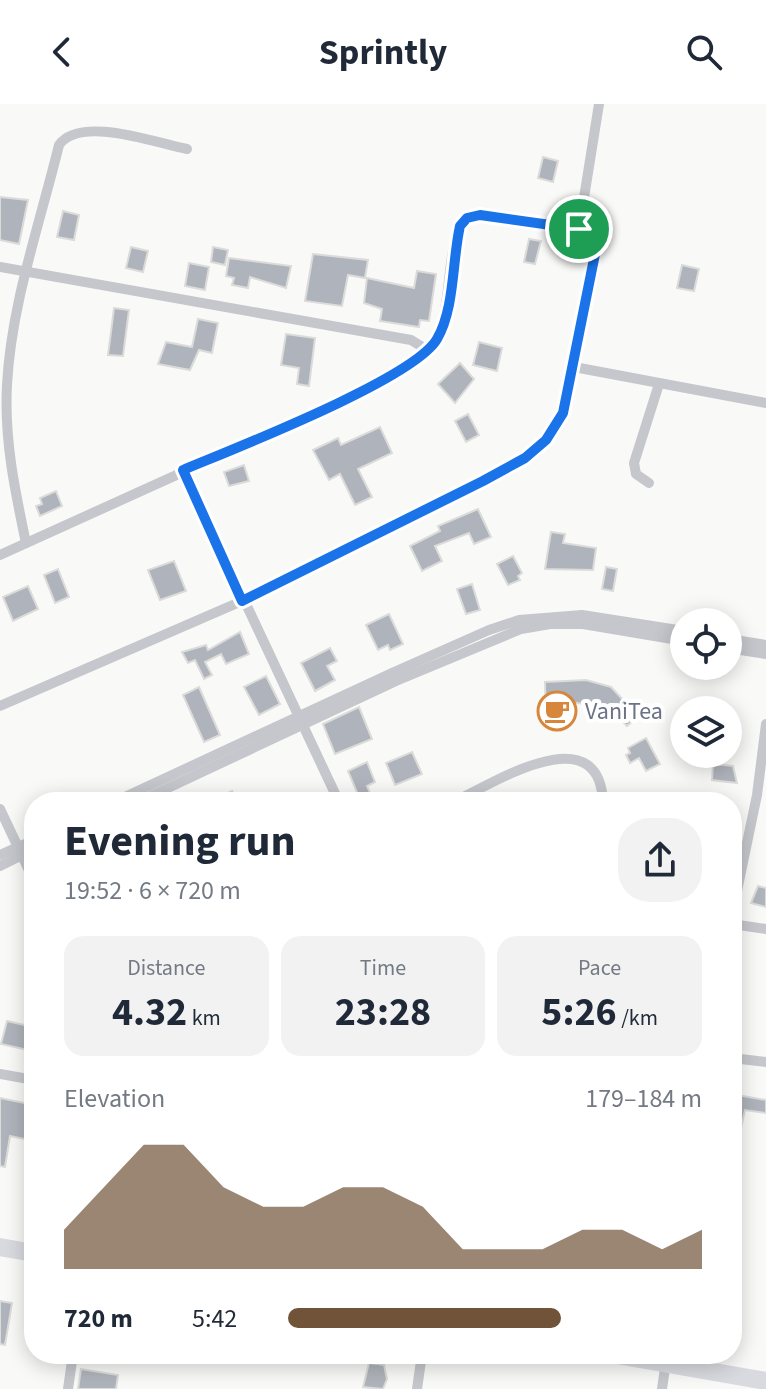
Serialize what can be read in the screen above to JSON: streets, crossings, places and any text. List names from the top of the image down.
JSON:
{
  "places": {
    "cafe": ["VaniTea"]
  },
  "page": {
    "header": "Sprintly",
    "heading": ["Evening run", "19:52 · 6 × 720 m"],
    "stats": [
      ["Distance", "4.32 km"],
      ["Time", "23:28"],
      ["Pace", "5:26 /km"]
    ],
    "chart": ["Elevation", "179–184 m"],
    "list": [
      {
        "name": "720 m",
        "note": "5:42"
      }
    ]
  }
}
